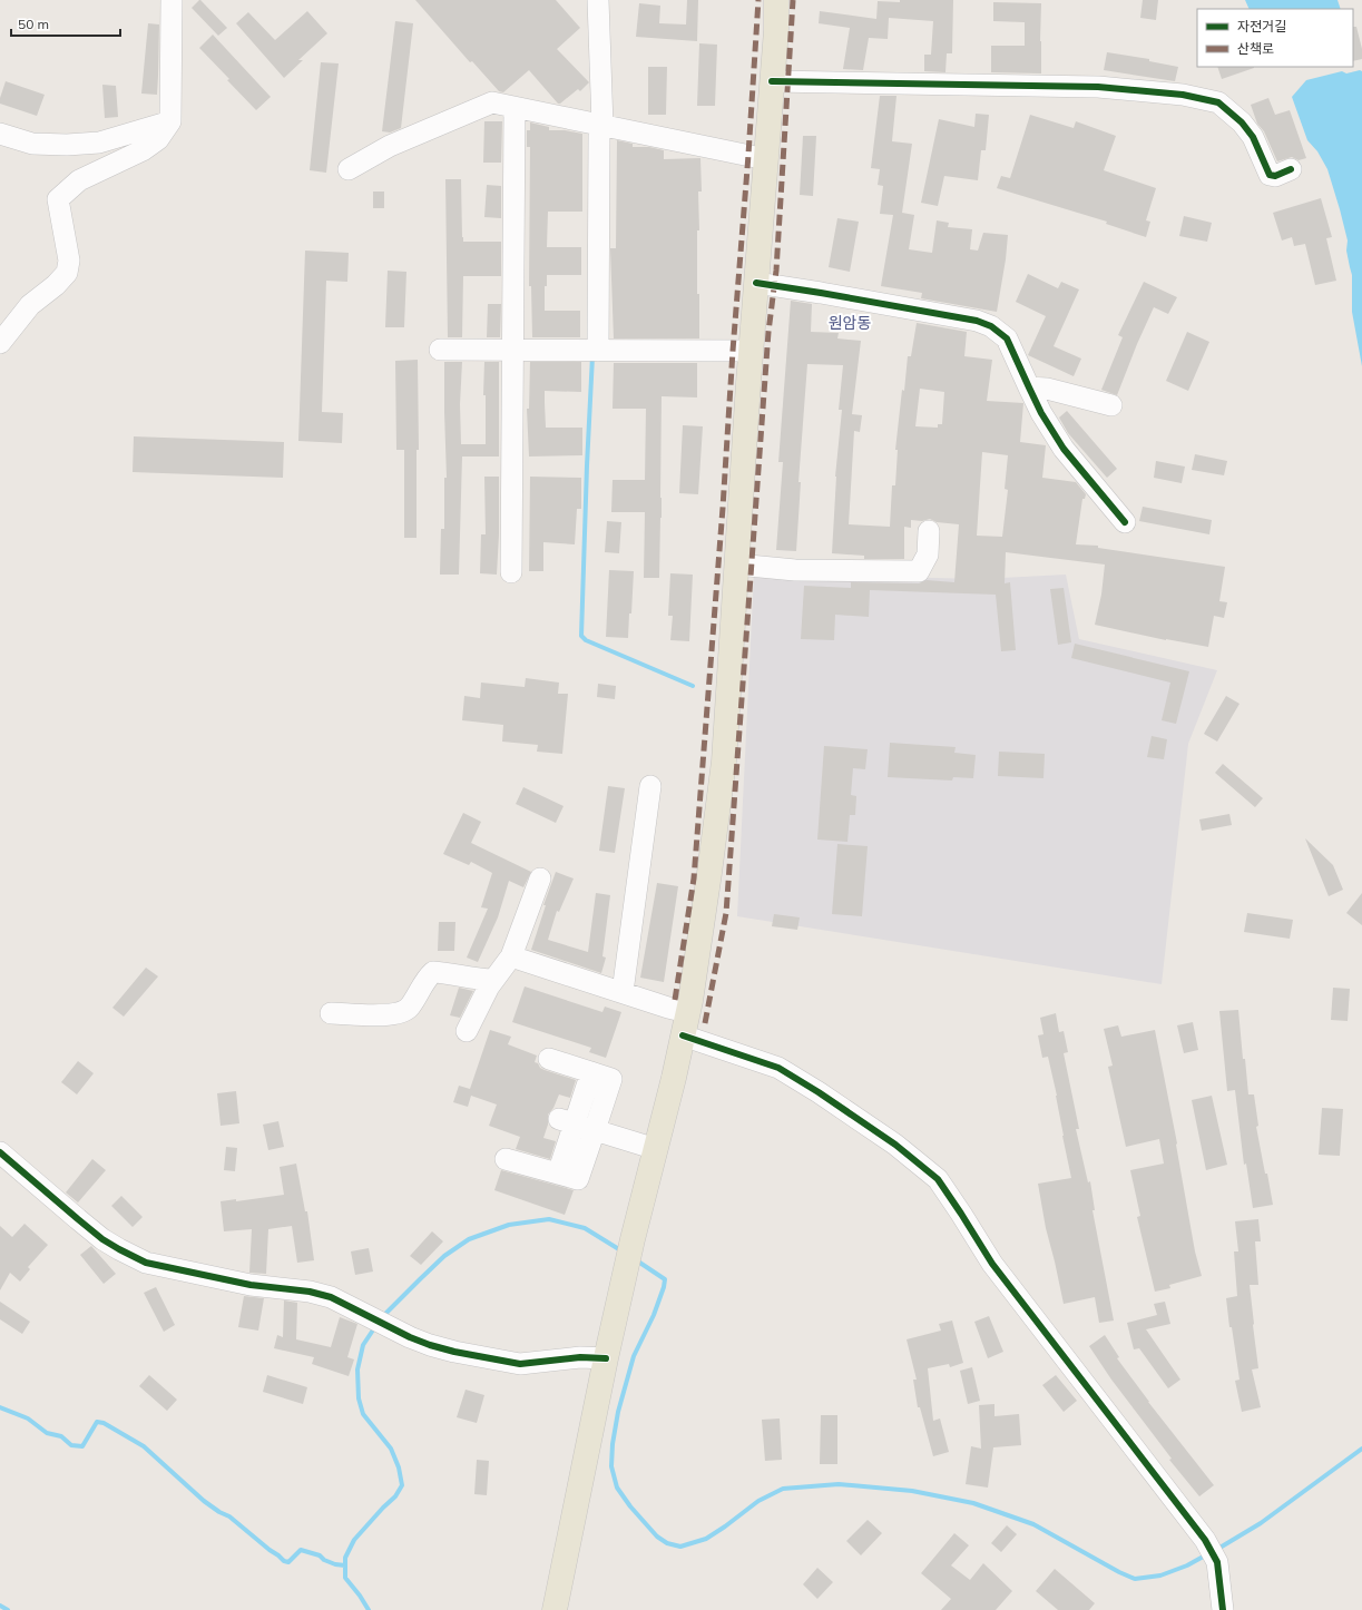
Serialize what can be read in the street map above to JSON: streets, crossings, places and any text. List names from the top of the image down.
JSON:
{
  "districts": ["원암동"],
  "legend": ["자전거길", "산책로"],
  "scale_bar": "50 m"
}
